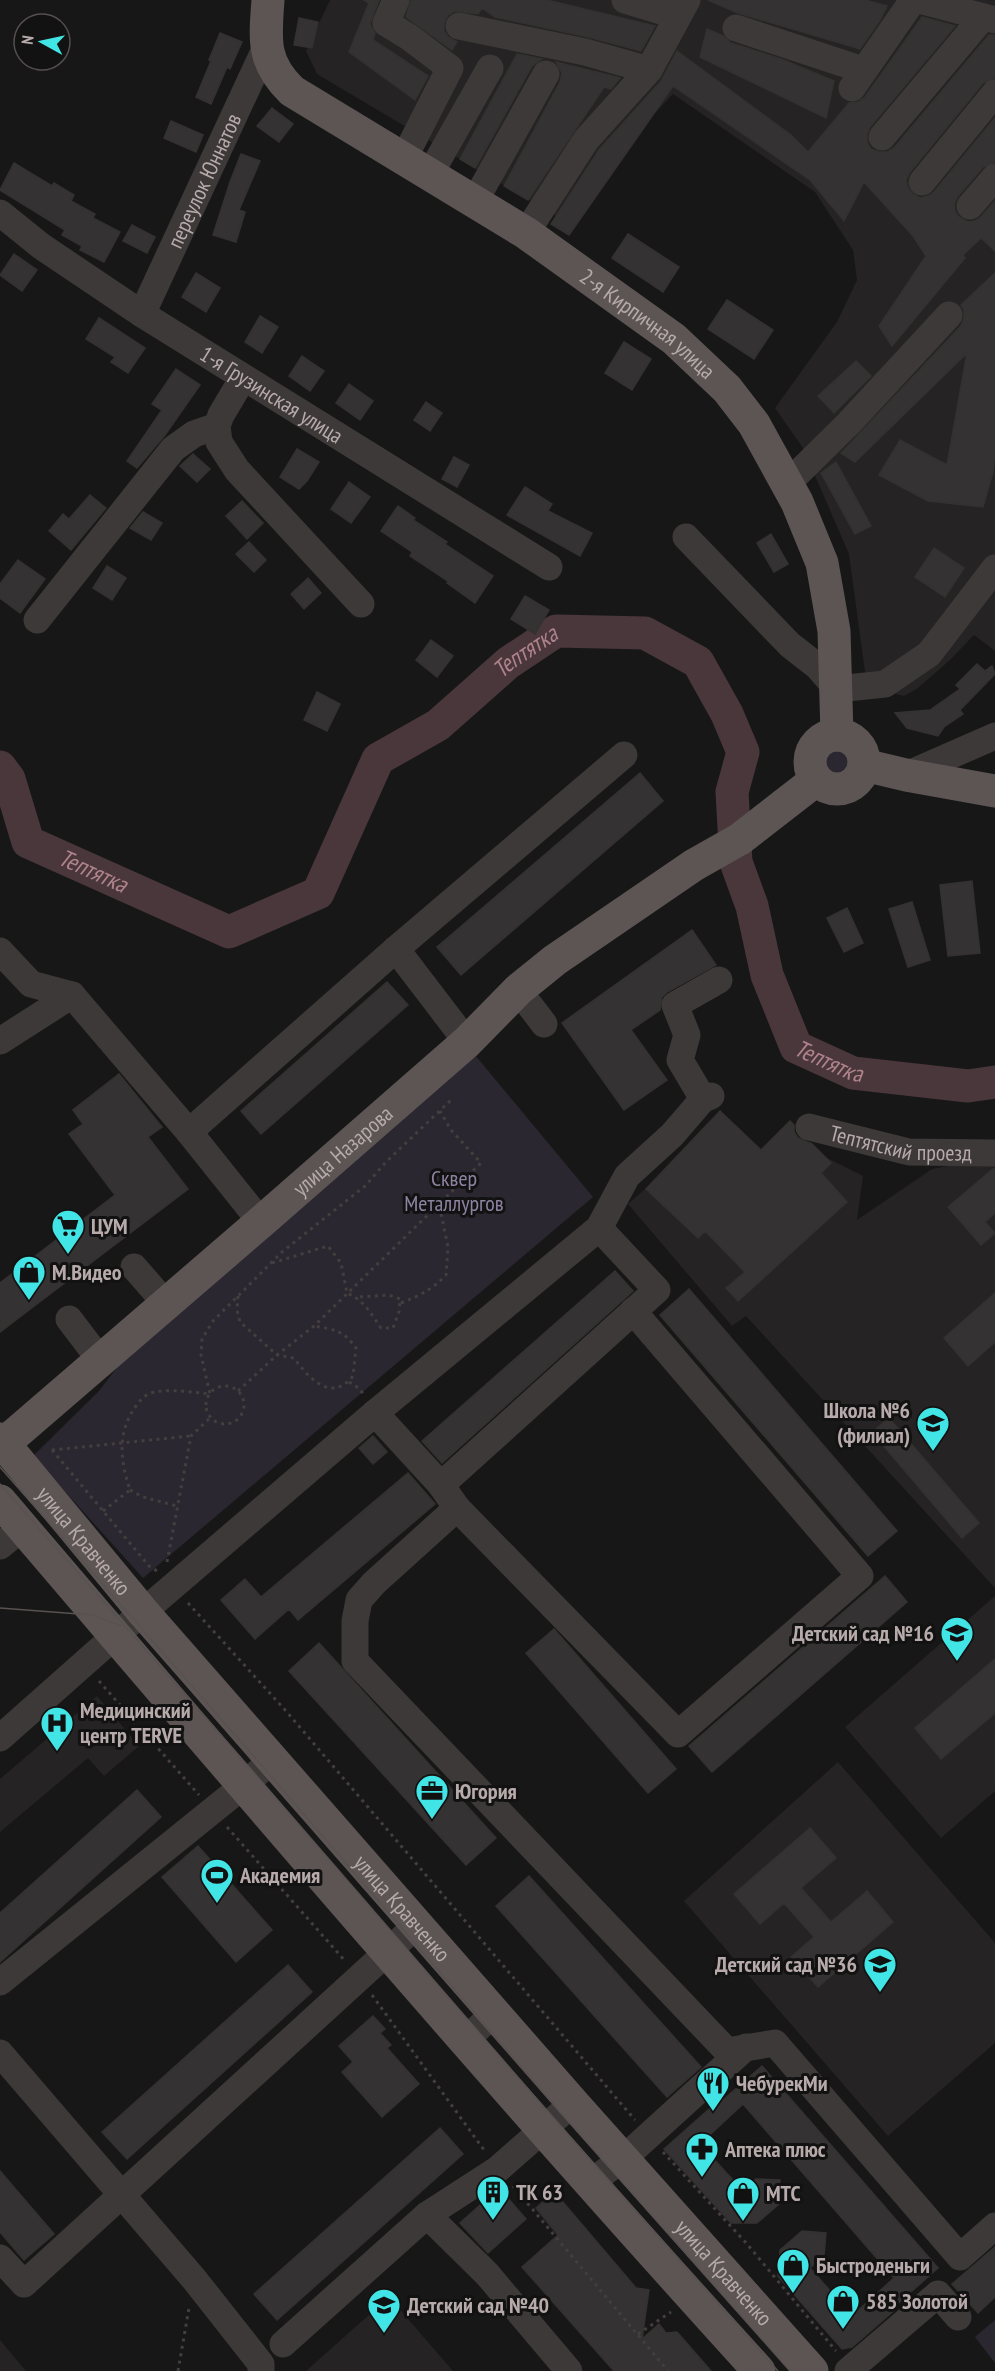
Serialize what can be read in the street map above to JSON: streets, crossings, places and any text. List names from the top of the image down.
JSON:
{
  "streets": {
    "main road": ["2-я Кирпичная улица", "улица Назарова", "улица Кравченко"],
    "street": ["переулок Юннатов", "1-я Грузинская улица", "Тептятский проезд"]
  },
  "crossings": [
    ["переулок Юннатов", "2-я Кирпичная улица"],
    ["переулок Юннатов", "1-я Грузинская улица"],
    ["2-я Кирпичная улица", "улица Назарова"],
    ["улица Назарова", "улица Кравченко"]
  ],
  "water": ["Тептятка"],
  "parks": ["Сквер Металлургов"],
  "places": {
    "supermarket": ["ЦУМ"],
    "shop": [
      "М.Видео",
      "МТС",
      "Быстроденьги",
      "585 Золотой"
    ],
    "school or university": [
      "Школа №6 (филиал)",
      "Детский сад №16",
      "Детский сад №36",
      "Детский сад №40"
    ],
    "hospital": ["Медицинский центр TERVE"],
    "office": ["Югория"],
    "sports": ["Академия"],
    "restaurant": ["ЧебурекМи"],
    "pharmacy": ["Аптека плюс"],
    "building": ["ТК 63"]
  },
  "north": "left"
}
